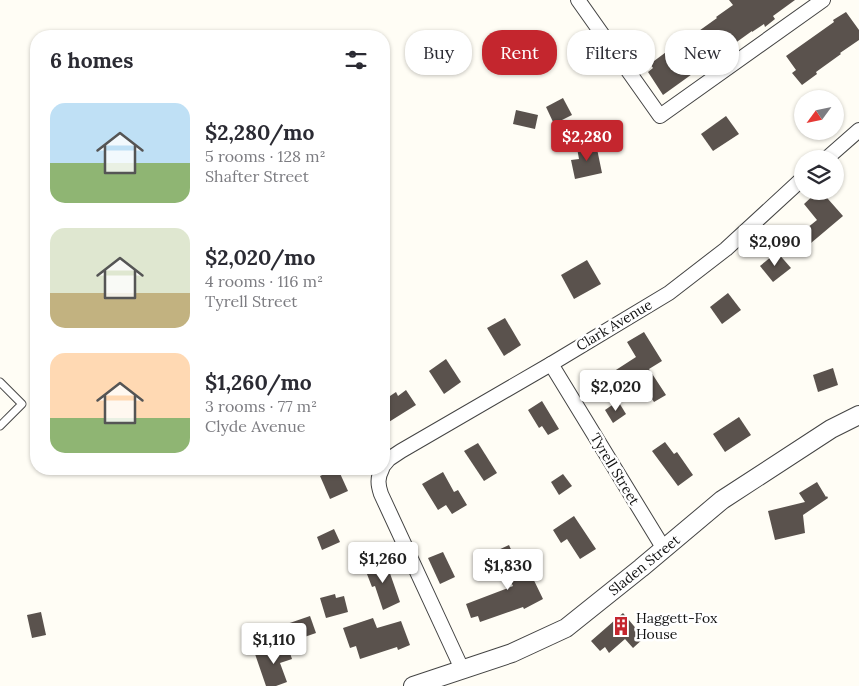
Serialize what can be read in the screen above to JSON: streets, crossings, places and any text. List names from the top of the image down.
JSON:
{
  "streets": {
    "street": ["Clark Avenue", "Tyrell Street", "Sladen Street"]
  },
  "crossings": [
    ["Clark Avenue", "Tyrell Street"],
    ["Tyrell Street", "Sladen Street"]
  ],
  "places": {
    "building": ["Haggett-Fox House"]
  },
  "north": "bottom left",
  "page": {
    "chip": [
      "Buy",
      "Rent",
      "Filters",
      "New"
    ],
    "heading": "6 homes",
    "list": [
      {
        "name": "$2,280/mo",
        "note": "5 rooms · 128 m² · Shafter Street"
      },
      {
        "name": "$2,020/mo",
        "note": "4 rooms · 116 m² · Tyrell Street"
      },
      {
        "name": "$1,260/mo",
        "note": "3 rooms · 77 m² · Clyde Avenue"
      }
    ],
    "price": [
      "$2,280",
      "$2,090",
      "$2,020",
      "$1,260",
      "$1,830",
      "$1,110"
    ]
  }
}
